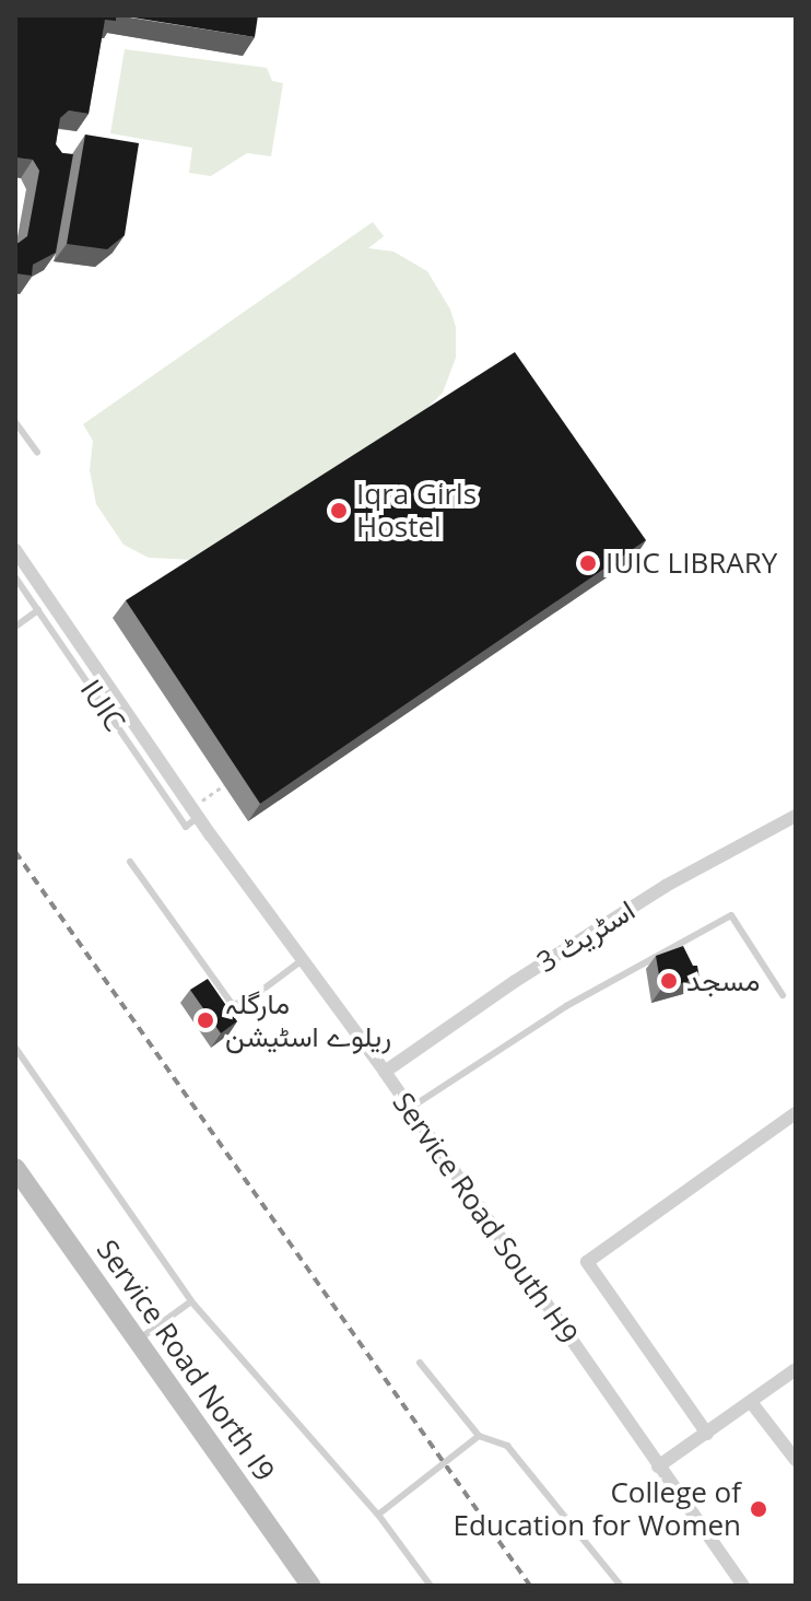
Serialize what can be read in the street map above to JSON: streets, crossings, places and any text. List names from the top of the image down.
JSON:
{
  "streets": {
    "main road": ["Service Road North I9"],
    "street": ["اسٹریٹ 3", "Service Road South H9"],
    "lane": ["IUIC"]
  },
  "crossings": [
    ["IUIC", "Service Road South H9"],
    ["اسٹریٹ 3", "Service Road South H9"]
  ],
  "places": [
    "Iqra Girls Hostel",
    "IUIC LIBRARY",
    "مسجد",
    "مارگلہ ریلوے اسٹیشن",
    "College of Education for Women"
  ]
}
